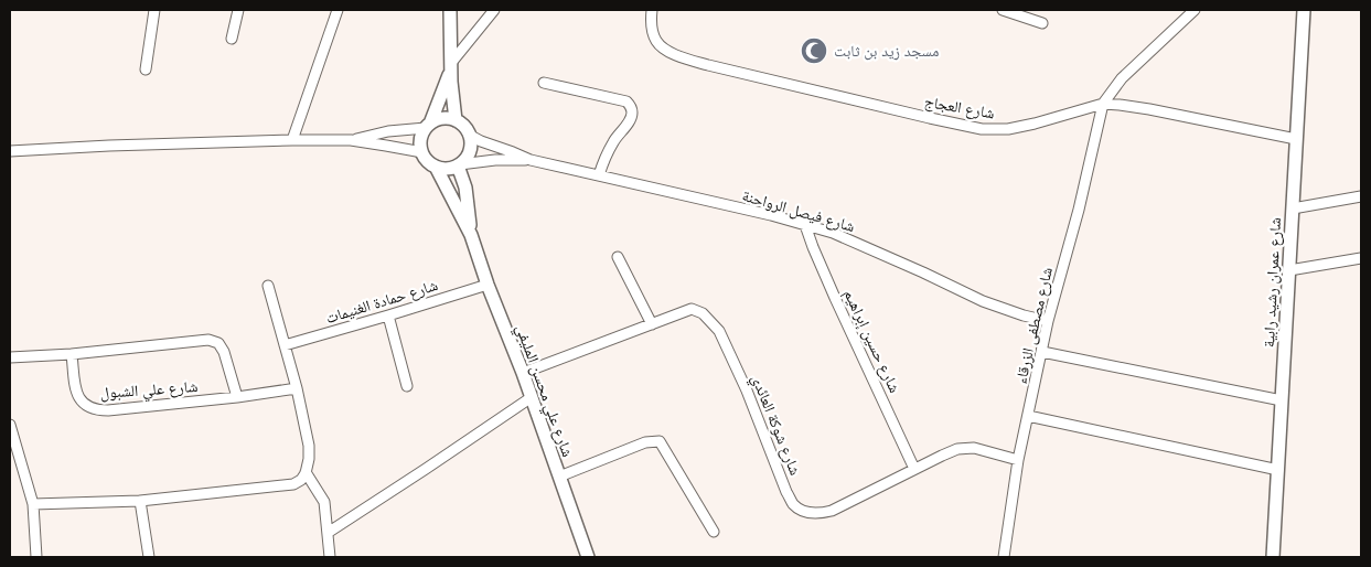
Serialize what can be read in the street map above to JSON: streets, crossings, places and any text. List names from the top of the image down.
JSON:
{
  "streets": {
    "street": [
      "شارع العجاج",
      "شارع فيصل الرواحنة",
      "شارع عمران رشيد رابية",
      "شارع حمادة الغنيمات",
      "شارع مصطفى الزرقاء",
      "شارع حسين إبراهيم",
      "شارع علي الشبول",
      "شارع علي محسن المليفي",
      "شارع شوكة العائدي"
    ]
  },
  "crossings": [
    ["شارع العجاج", "شارع عمران رشيد رابية"],
    ["شارع العجاج", "شارع مصطفى الزرقاء"],
    ["شارع فيصل الرواحنة", "شارع مصطفى الزرقاء"],
    ["شارع فيصل الرواحنة", "شارع حسين إبراهيم"],
    ["شارع فيصل الرواحنة", "شارع علي محسن المليفي"],
    ["شارع حمادة الغنيمات", "شارع علي محسن المليفي"],
    ["شارع مصطفى الزرقاء", "شارع شوكة العائدي"],
    ["شارع حسين إبراهيم", "شارع شوكة العائدي"],
    ["شارع علي محسن المليفي", "شارع شوكة العائدي"]
  ],
  "places": {
    "mosque": ["مسجد زيد بن ثابت"]
  }
}
